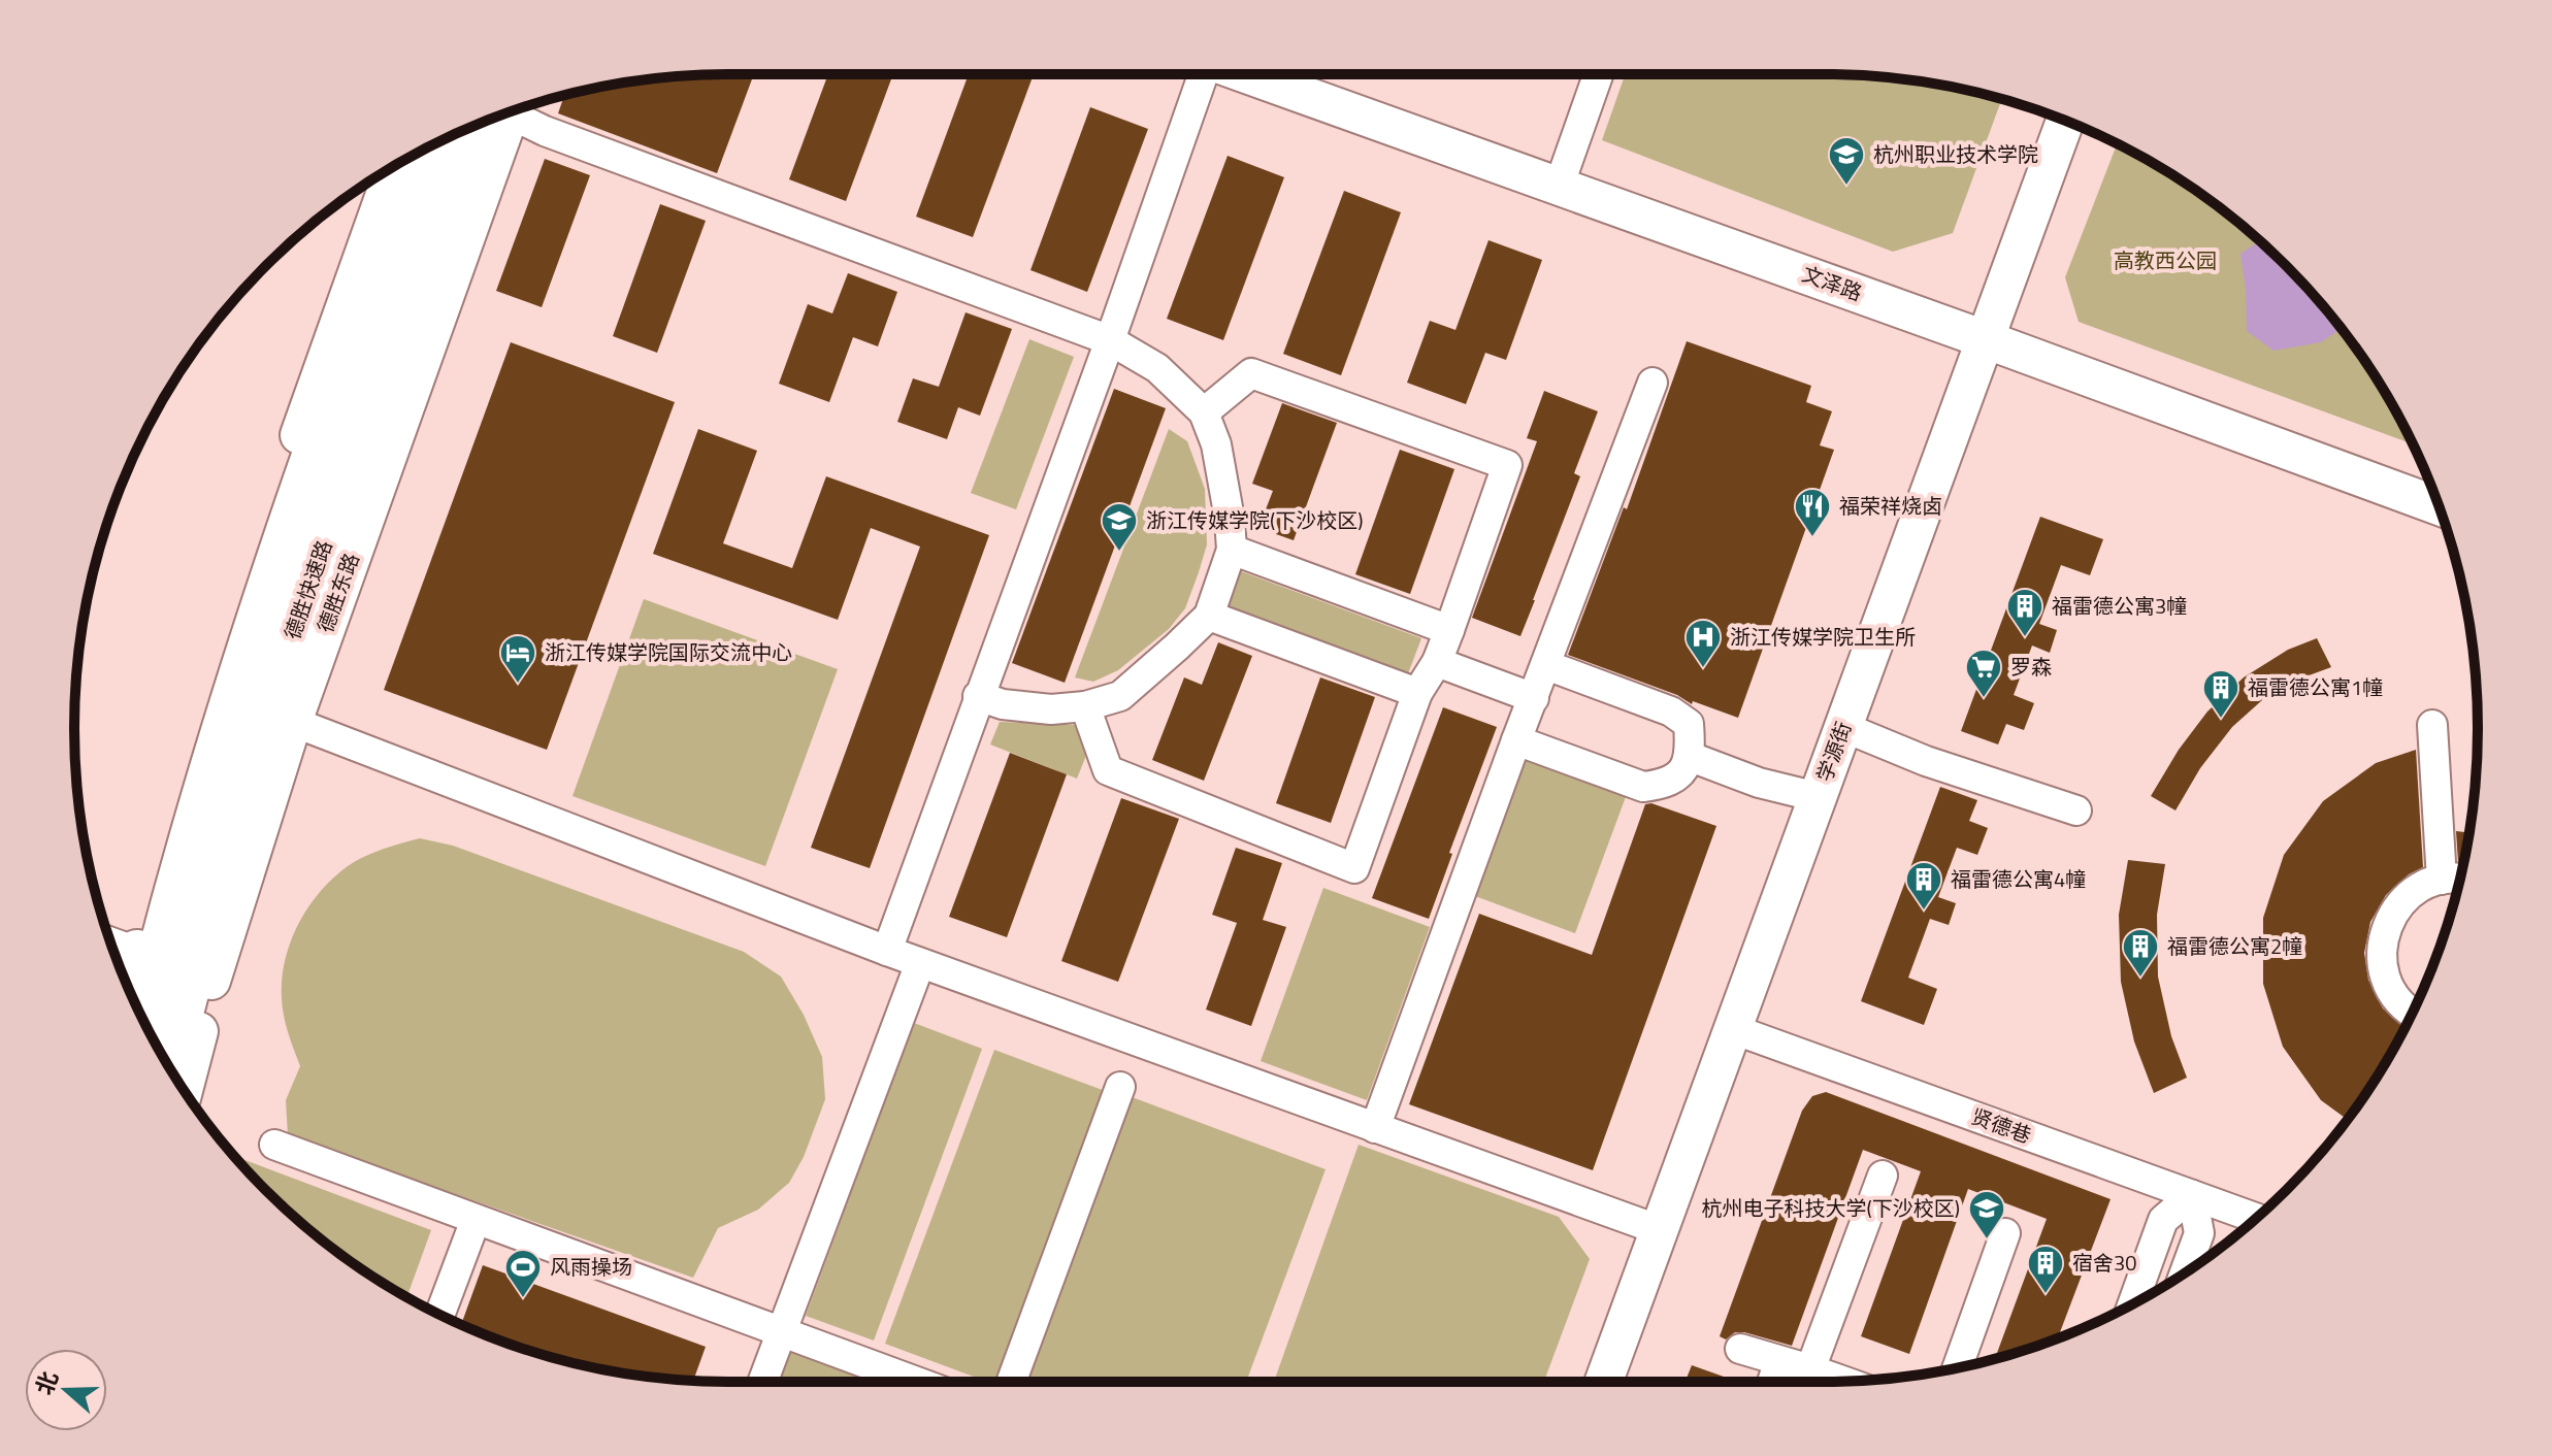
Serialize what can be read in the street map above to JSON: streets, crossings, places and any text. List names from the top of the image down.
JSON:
{
  "streets": {
    "highway": ["德胜快速路"],
    "main road": ["文泽路", "德胜东路", "学源街"],
    "street": ["贤德巷"]
  },
  "crossings": [
    ["文泽路", "学源街"],
    ["学源街", "贤德巷"]
  ],
  "parks": ["高教西公园"],
  "places": {
    "school or university": ["杭州职业技术学院", "浙江传媒学院(下沙校区)", "杭州电子科技大学(下沙校区)"],
    "restaurant": ["福荣祥烧卤"],
    "building": [
      "福雷德公寓3幢",
      "福雷德公寓1幢",
      "福雷德公寓4幢",
      "福雷德公寓2幢",
      "宿舍30"
    ],
    "hospital": ["浙江传媒学院卫生所"],
    "hotel": ["浙江传媒学院国际交流中心"],
    "supermarket": ["罗森"],
    "sports": ["风雨操场"]
  },
  "north": "left"
}
